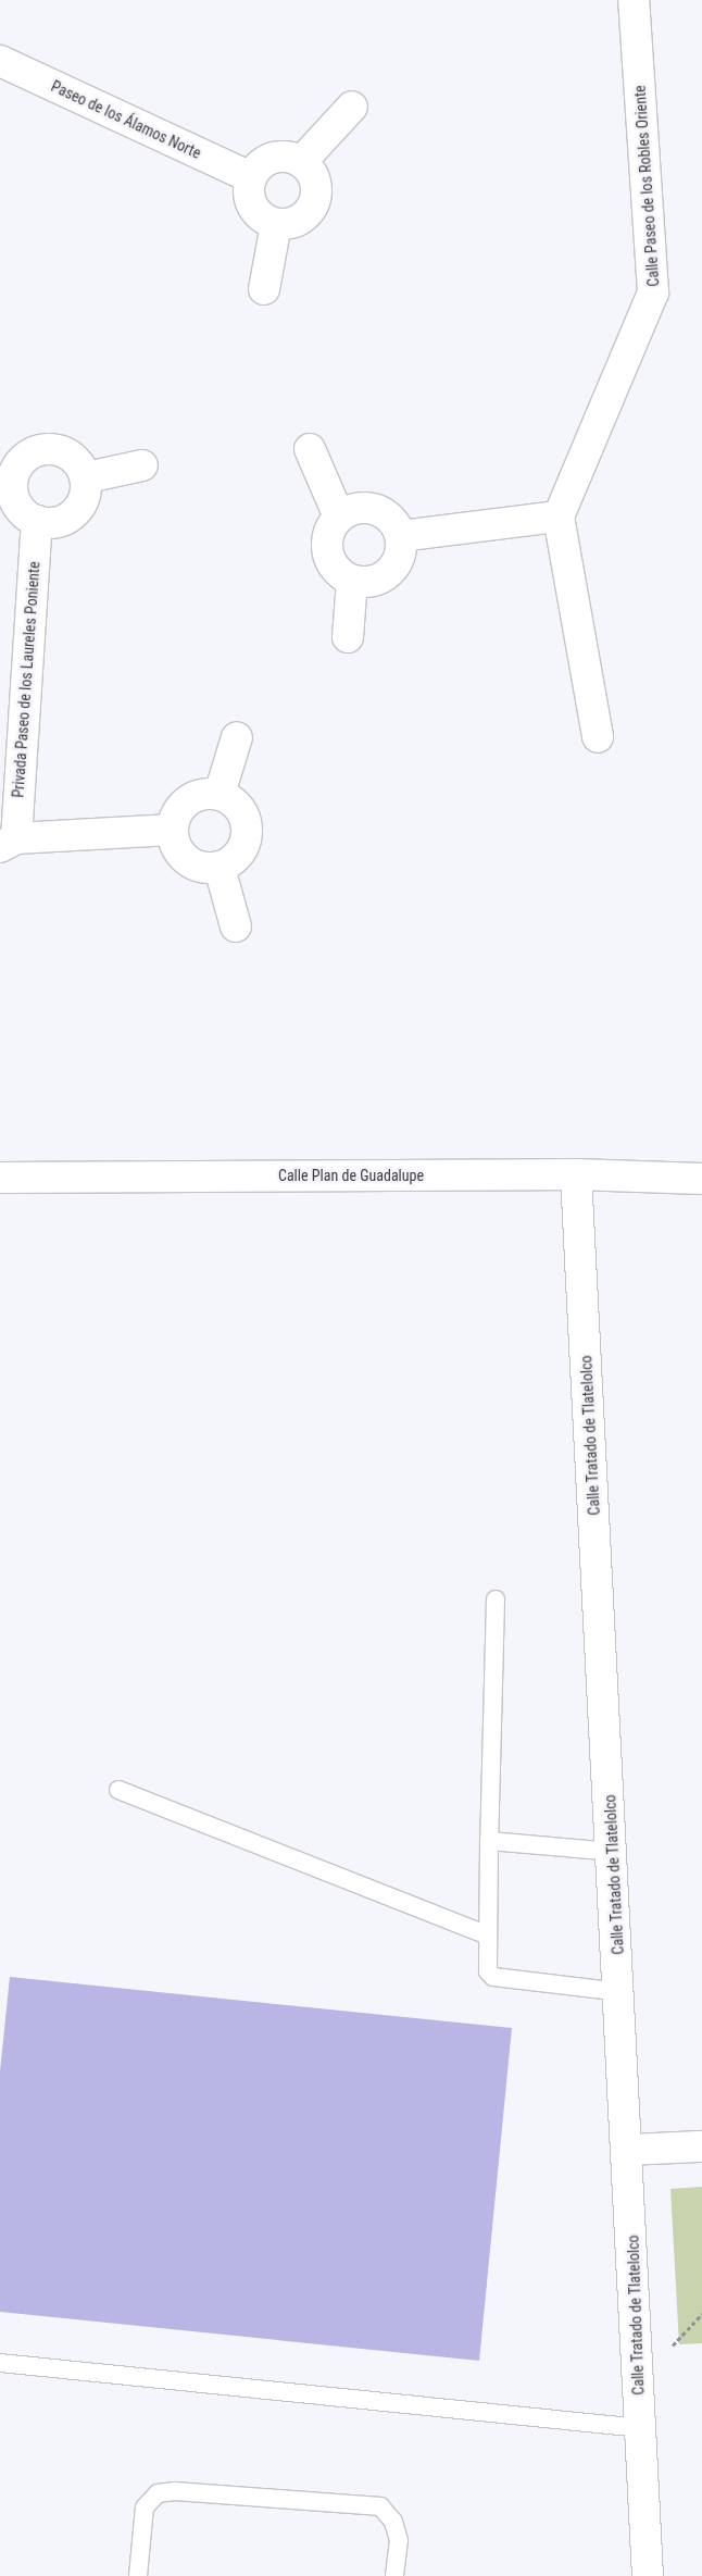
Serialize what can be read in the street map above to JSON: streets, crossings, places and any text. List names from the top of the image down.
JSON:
{
  "streets": {
    "street": [
      "Paseo de los Álamos Norte",
      "Calle Paseo de los Robles Oriente",
      "Privada Paseo de los Laureles Poniente",
      "Calle Plan de Guadalupe",
      "Calle Tratado de Tlatelolco"
    ]
  },
  "crossings": [
    ["Calle Plan de Guadalupe", "Calle Tratado de Tlatelolco"]
  ]
}
